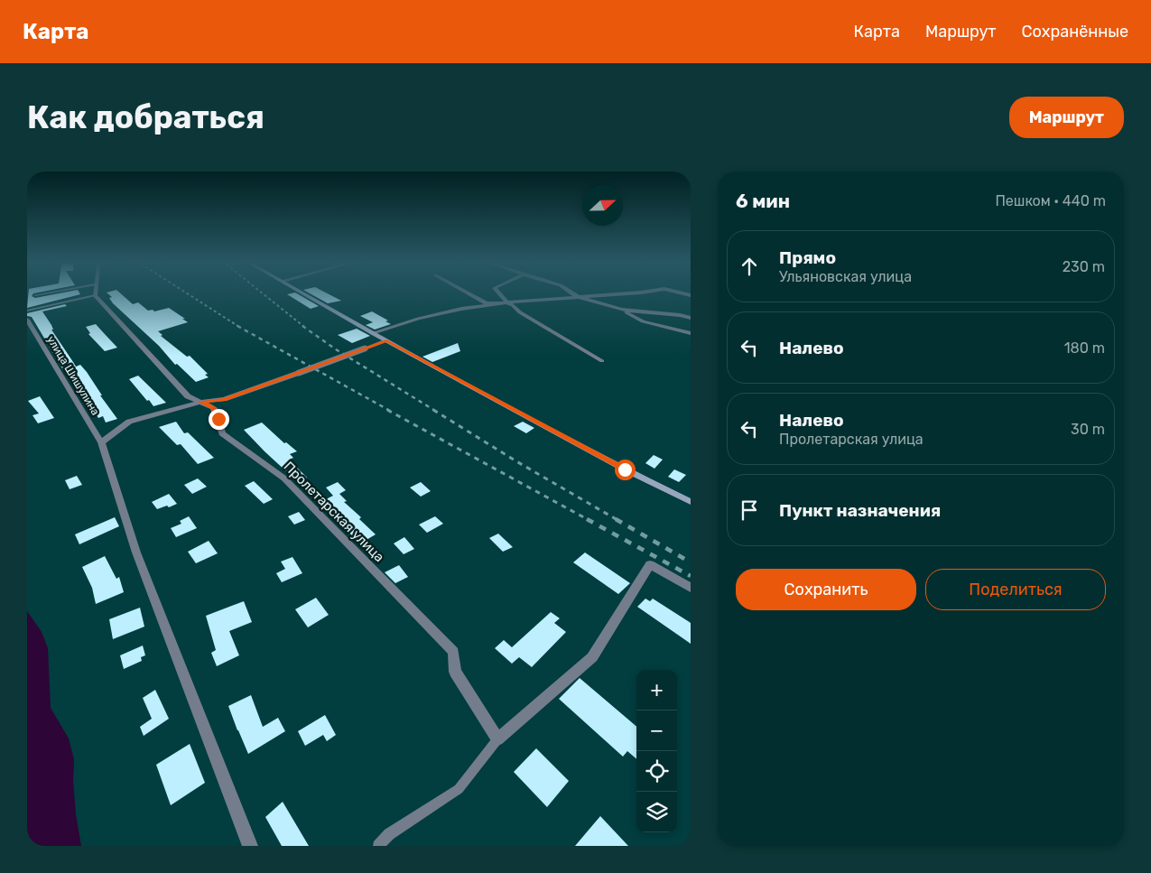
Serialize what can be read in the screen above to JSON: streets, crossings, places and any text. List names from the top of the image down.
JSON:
{
  "streets": {
    "street": ["улица Шишулина", "Пролетарская улица"]
  },
  "north": "right",
  "page": {
    "header": "Карта",
    "nav": ["Карта", "Маршрут", "Сохранённые"],
    "buttons": [
      "Маршрут",
      ["Сохранить", "Поделиться"]
    ],
    "title": "Как добраться",
    "heading": ["6 мин", "Пешком · 440 m"],
    "list": [
      ["Прямо", "Ульяновская улица", "230 m"],
      ["Налево", "180 m"],
      ["Налево", "Пролетарская улица", "30 m"],
      "Пункт назначения"
    ],
    "map_buttons": ["+", "−"]
  }
}
